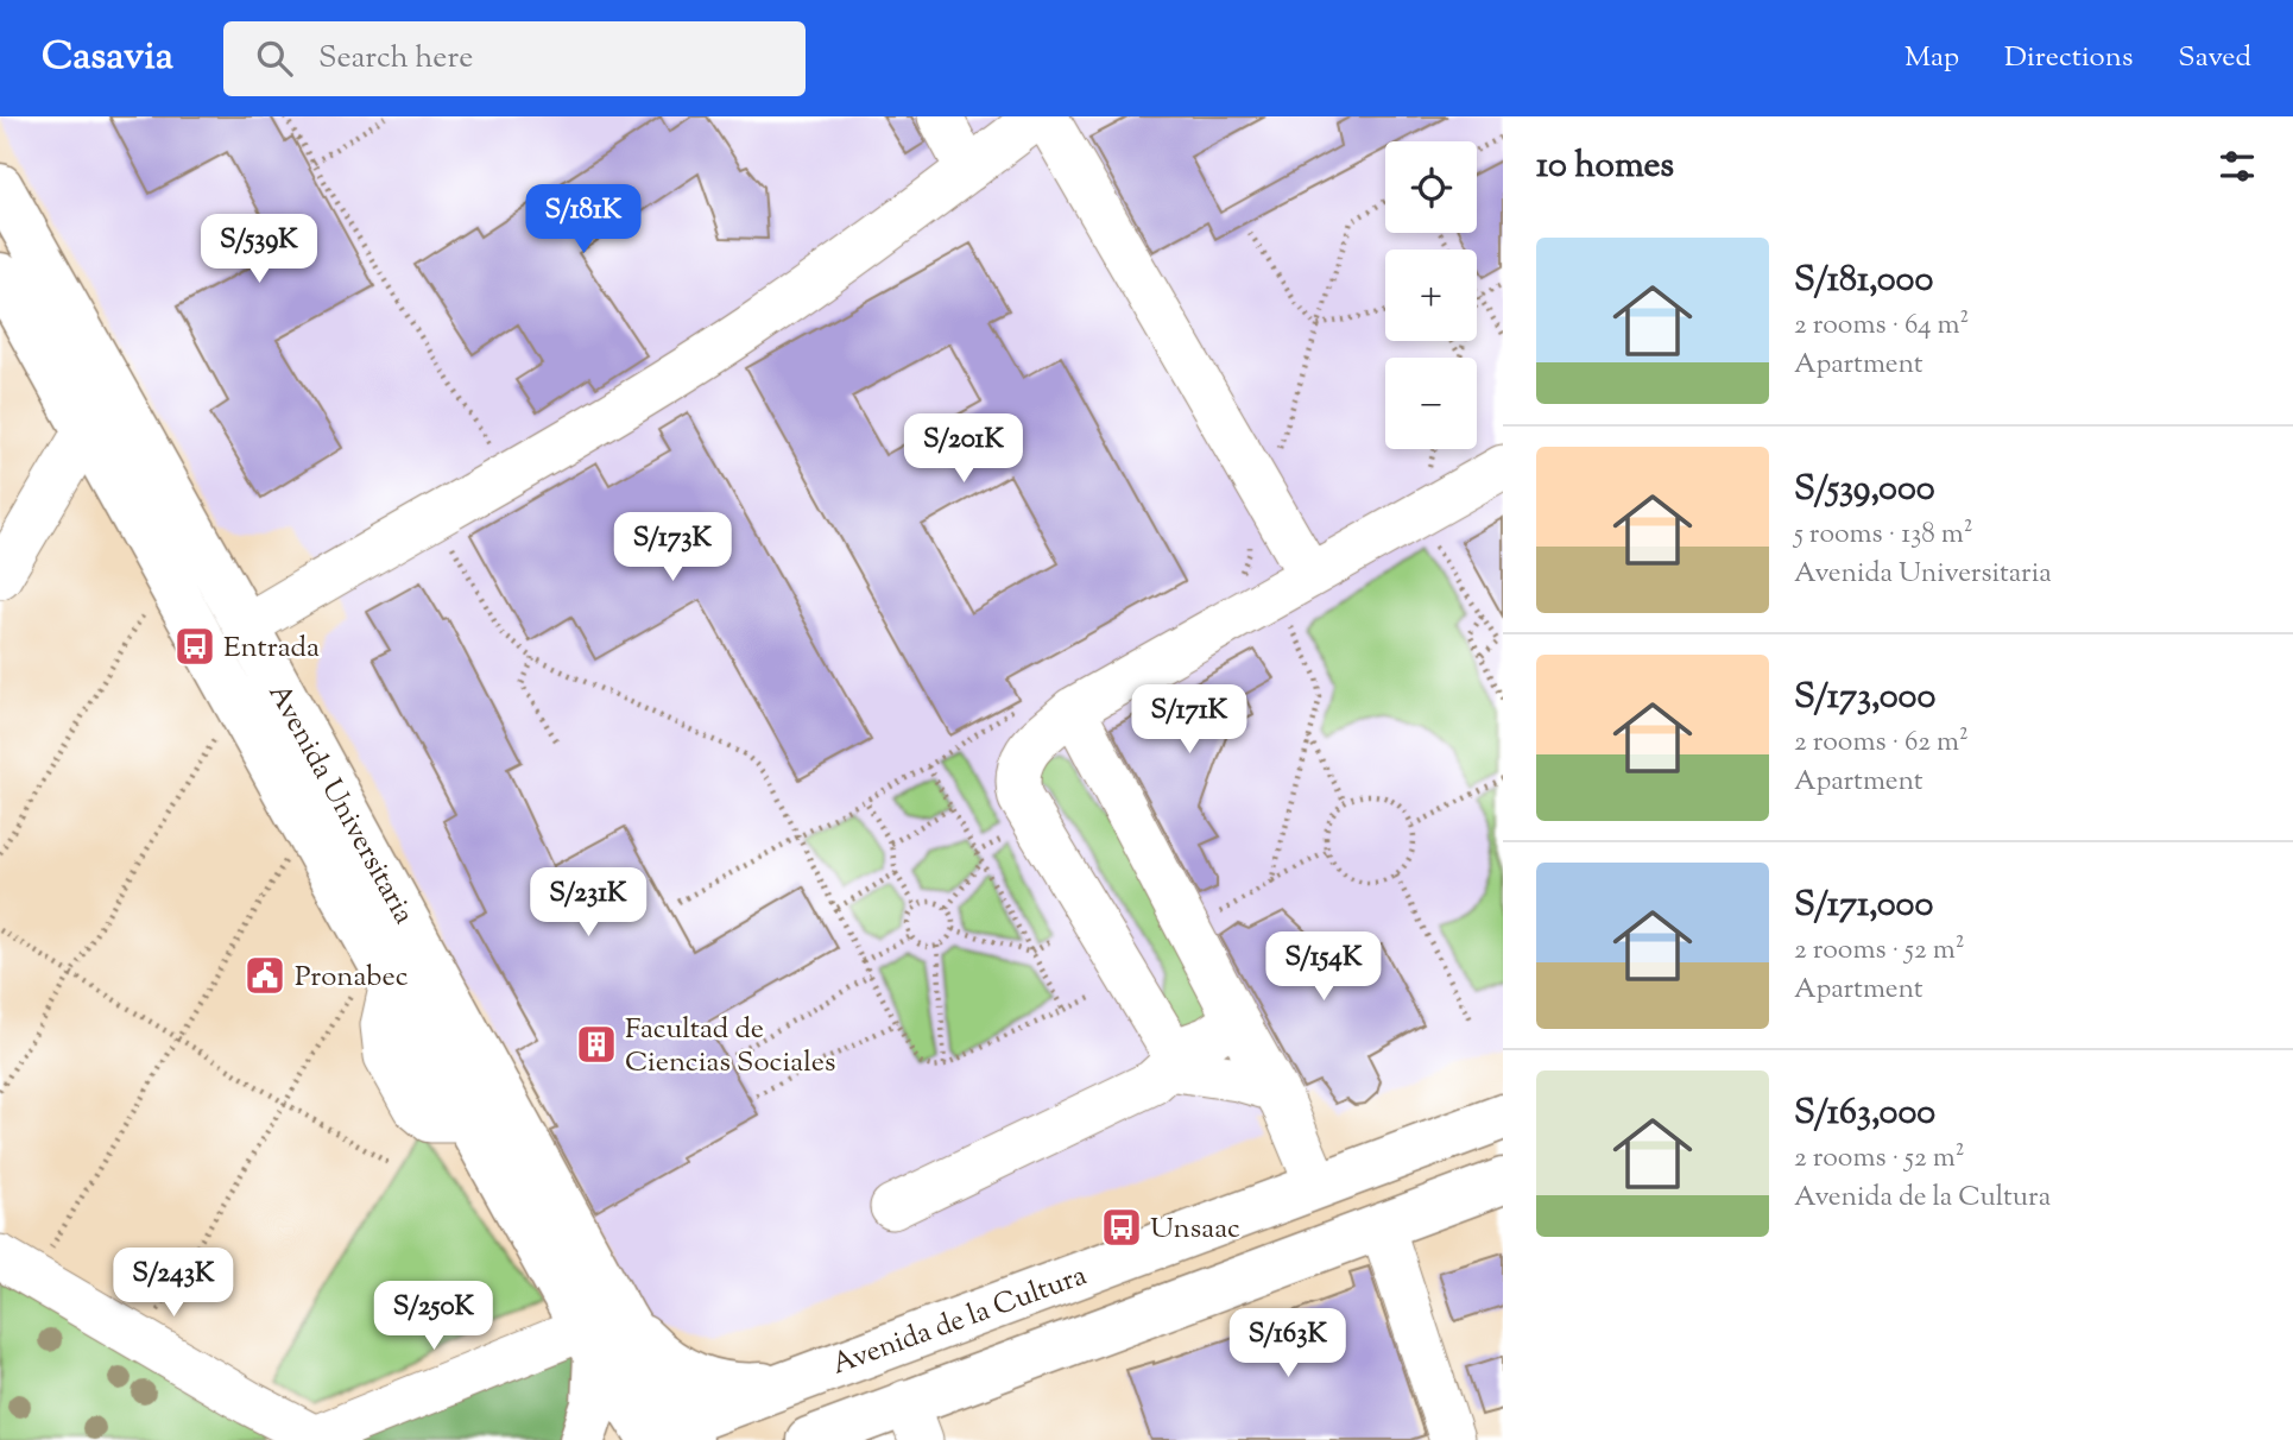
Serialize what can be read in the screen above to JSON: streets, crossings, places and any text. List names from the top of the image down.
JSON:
{
  "streets": {
    "highway": ["Avenida Universitaria", "Avenida de la Cultura"]
  },
  "crossings": [
    ["Avenida Universitaria", "Avenida de la Cultura"]
  ],
  "places": {
    "bus stop": ["Entrada", "Unsaac"],
    "public building": ["Pronabec"],
    "building": ["Facultad de Ciencias Sociales"]
  },
  "page": {
    "header": "Casavia",
    "search": "Search here",
    "nav": ["Map", "Directions", "Saved"],
    "heading": "10 homes",
    "map_buttons": ["+", "−"],
    "price": [
      "S/181K",
      "S/539K",
      "S/201K",
      "S/173K",
      "S/171K",
      "S/231K",
      "S/154K",
      "S/243K",
      "S/250K",
      "S/163K"
    ],
    "list": [
      {
        "name": "S/181,000",
        "note": "2 rooms · 64 m² · Apartment"
      },
      {
        "name": "S/539,000",
        "note": "5 rooms · 138 m² · Avenida Universitaria"
      },
      {
        "name": "S/173,000",
        "note": "2 rooms · 62 m² · Apartment"
      },
      {
        "name": "S/171,000",
        "note": "2 rooms · 52 m² · Apartment"
      },
      {
        "name": "S/163,000",
        "note": "2 rooms · 52 m² · Avenida de la Cultura"
      }
    ]
  }
}
